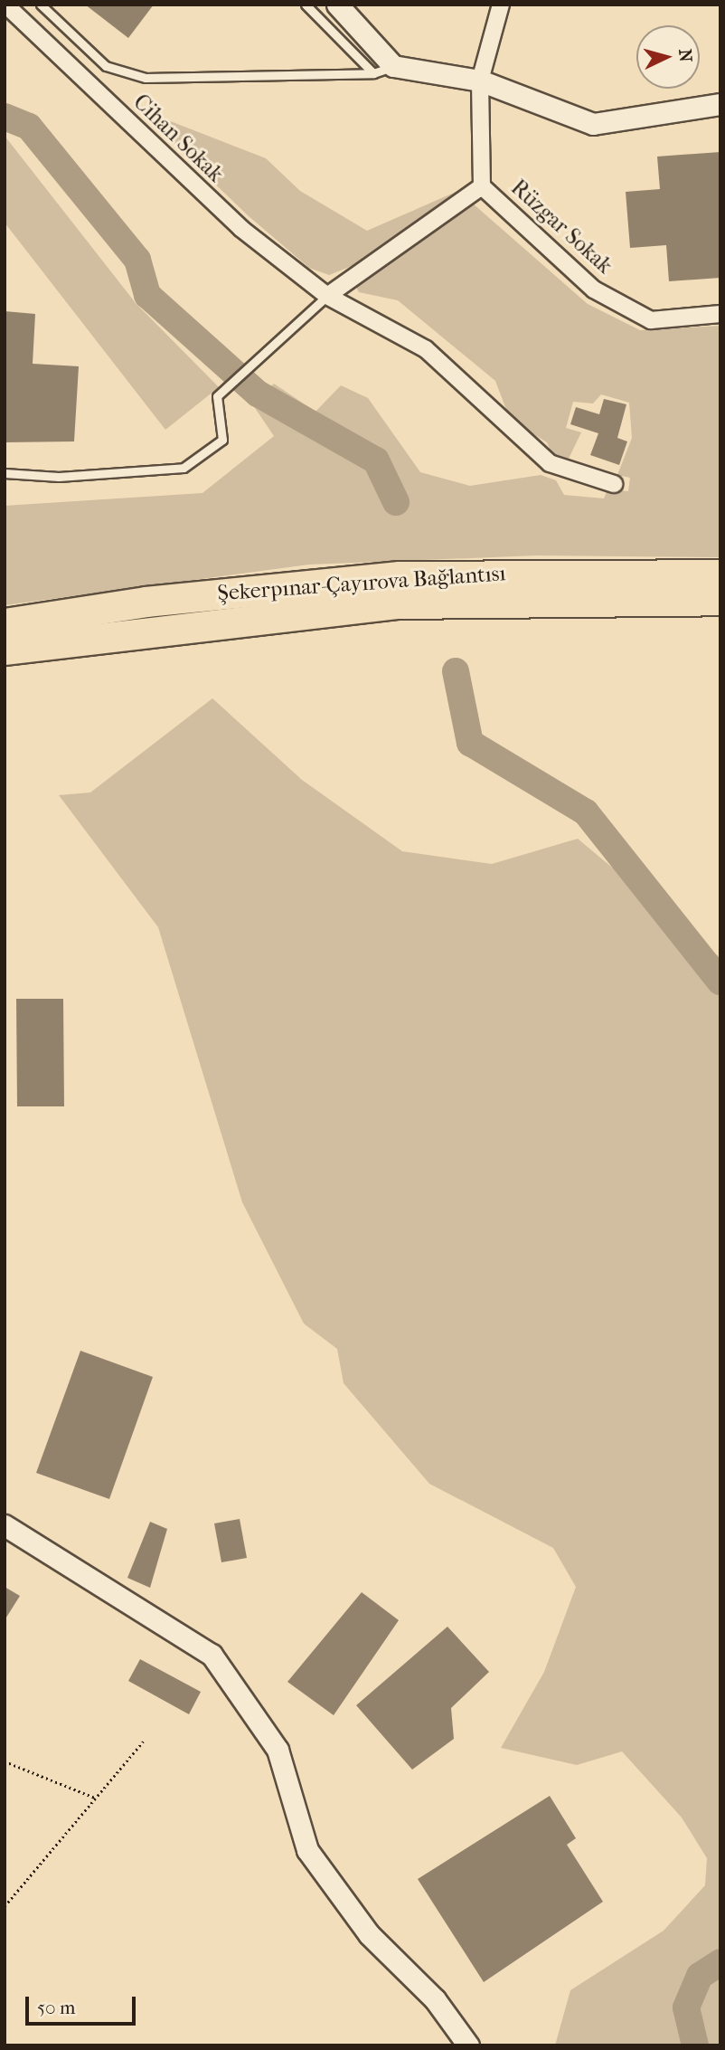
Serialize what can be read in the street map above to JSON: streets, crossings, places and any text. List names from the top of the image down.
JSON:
{
  "streets": {
    "highway": ["Şekerpınar-Çayırova Bağlantısı"],
    "street": ["Cihan Sokak", "Rüzgar Sokak"]
  },
  "scale_bar": "50 m",
  "north": "right"
}
